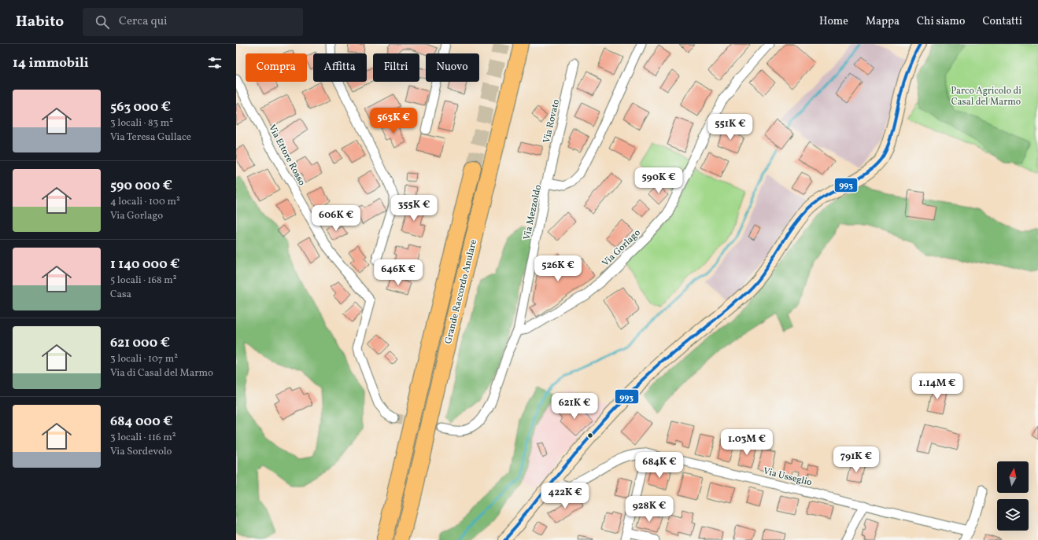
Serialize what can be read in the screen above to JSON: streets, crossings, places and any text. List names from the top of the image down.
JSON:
{
  "streets": {
    "highway": ["Grande Raccordo Anulare"],
    "street": [
      "Via Rovato",
      "Via Ettore Rosso",
      "Via Mezzoldo",
      "Via Gorlago",
      "Via Usseglio"
    ]
  },
  "crossings": [
    ["Via Rovato", "Via Mezzoldo"],
    ["Via Mezzoldo", "Via Gorlago"]
  ],
  "parks": ["Parco Agricolo di Casal del Marmo"],
  "lines": ["transit line 993"],
  "north": "top",
  "page": {
    "header": "Habito",
    "search": "Cerca qui",
    "nav": [
      "Home",
      "Mappa",
      "Chi siamo",
      "Contatti"
    ],
    "heading": "14 immobili",
    "chip": [
      "Compra",
      "Affitta",
      "Filtri",
      "Nuovo"
    ],
    "list": [
      {
        "name": "563 000 €",
        "note": "3 locali · 83 m² · Via Teresa Gullace"
      },
      {
        "name": "590 000 €",
        "note": "4 locali · 100 m² · Via Gorlago"
      },
      {
        "name": "1 140 000 €",
        "note": "5 locali · 168 m² · Casa"
      },
      {
        "name": "621 000 €",
        "note": "3 locali · 107 m² · Via di Casal del Marmo"
      },
      {
        "name": "684 000 €",
        "note": "3 locali · 116 m² · Via Sordevolo"
      }
    ],
    "price": [
      "563K €",
      "551K €",
      "590K €",
      "355K €",
      "606K €",
      "526K €",
      "646K €",
      "1.14M €",
      "621K €",
      "1.03M €",
      "791K €",
      "684K €",
      "422K €",
      "928K €"
    ]
  }
}
